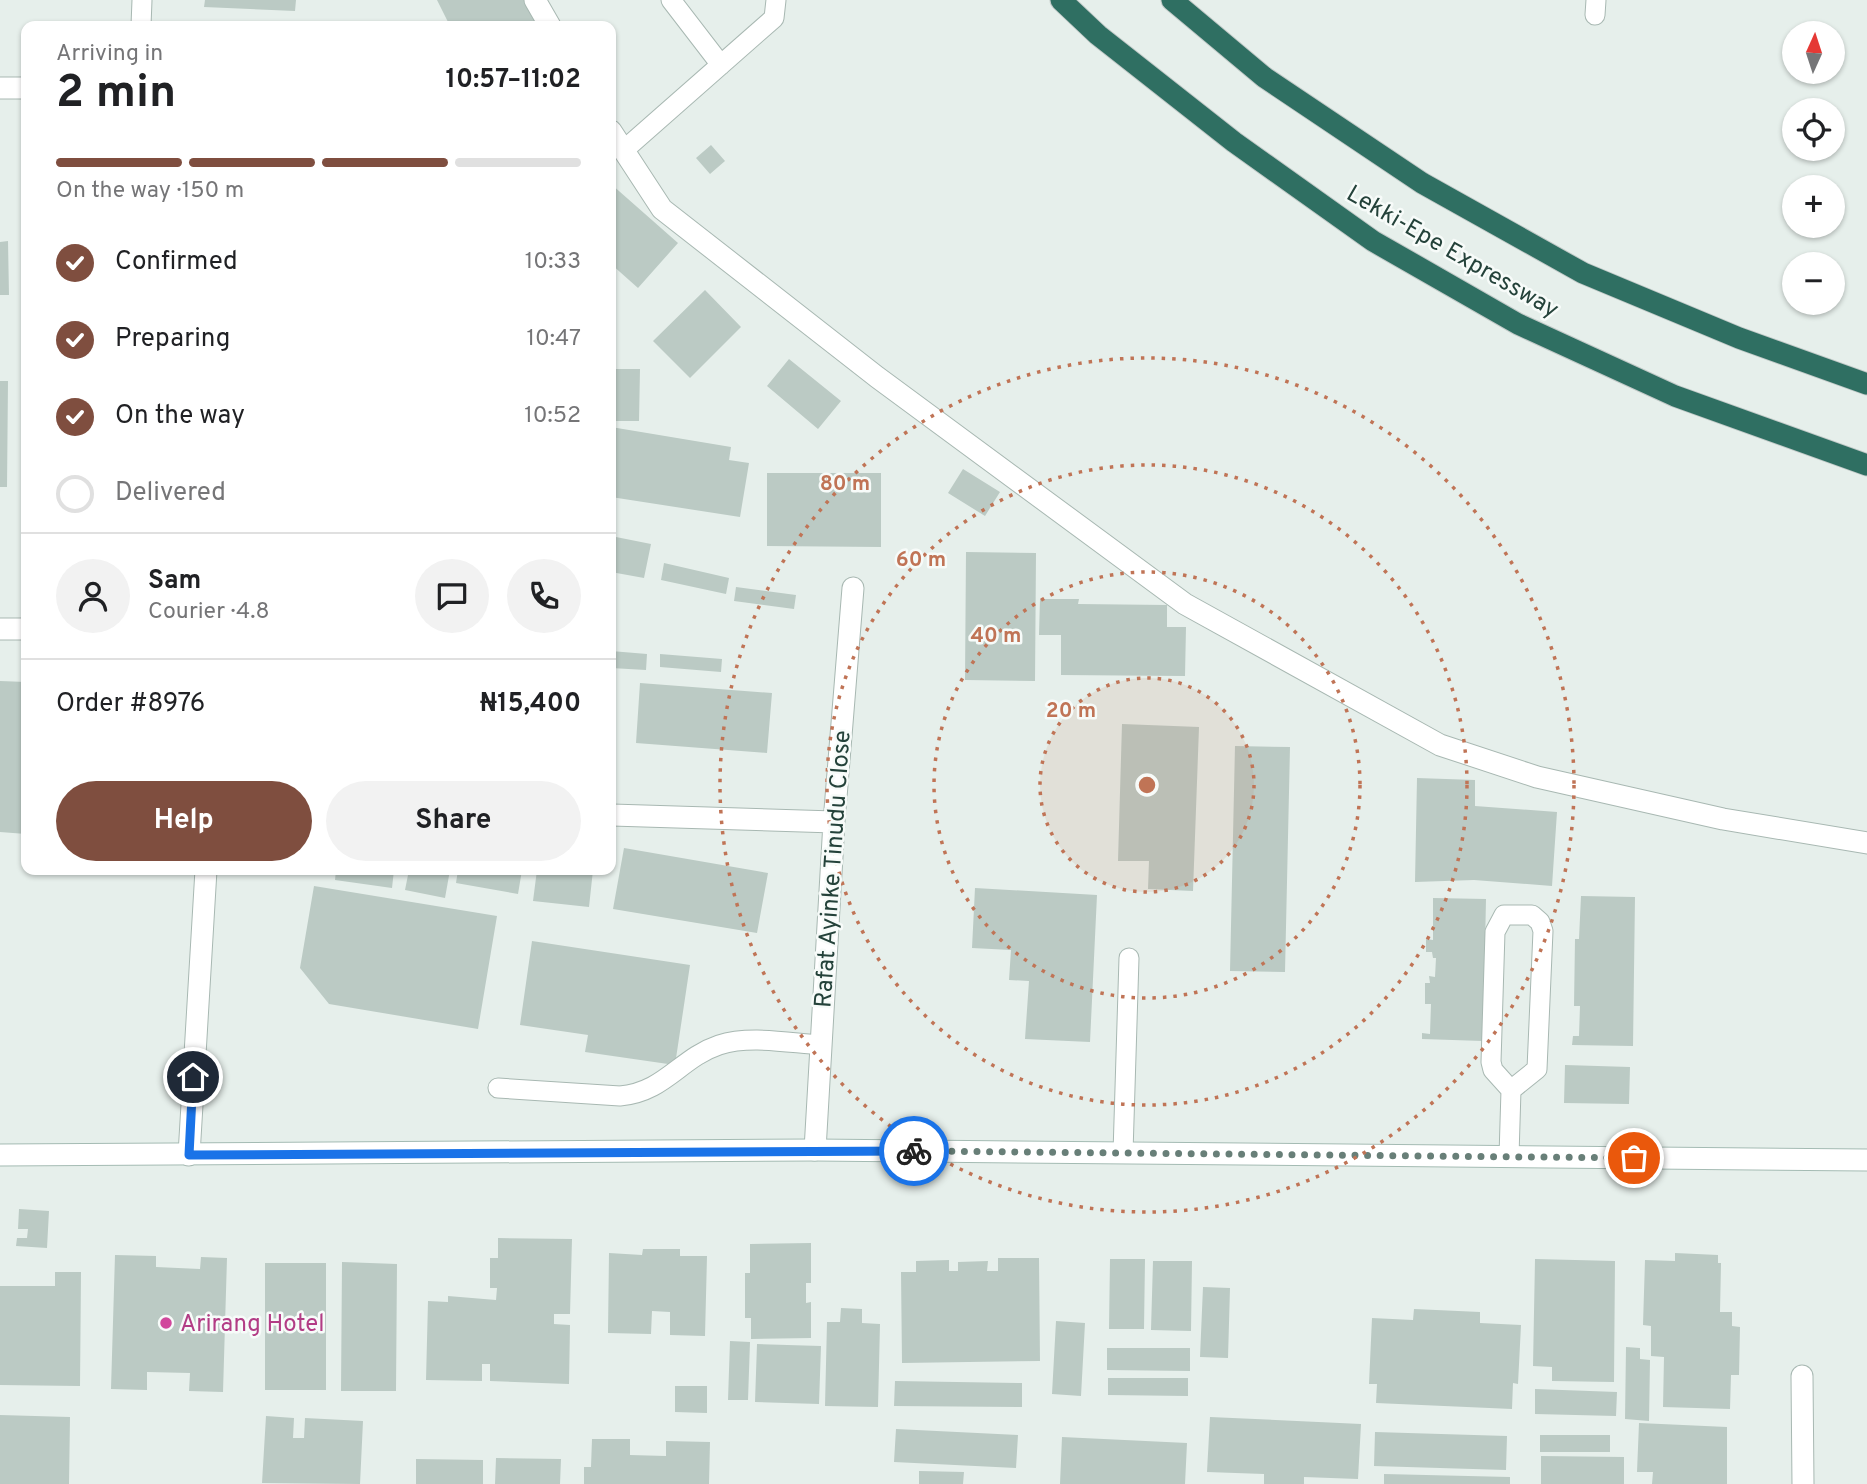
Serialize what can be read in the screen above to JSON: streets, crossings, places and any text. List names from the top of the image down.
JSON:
{
  "streets": {
    "highway": ["Lekki-Epe Expressway"],
    "street": ["Rafat Ayinke Tinudu Close"]
  },
  "places": ["Arirang Hotel"],
  "north": "top",
  "page": {
    "map_buttons": ["+", "−"],
    "heading": ["2 min", "Arriving in", "10:57–11:02"],
    "panel": [
      "Sam",
      "Courier · 4.8",
      "Order #8976",
      "₦15,400"
    ],
    "bar": "On the way · 150 m",
    "list": [
      ["Confirmed", "10:33"],
      ["Preparing", "10:47"],
      ["On the way", "10:52"],
      "Delivered"
    ],
    "buttons": ["Help", "Share"]
  },
  "rings": [
    "80 m",
    "60 m",
    "40 m",
    "20 m"
  ]
}
